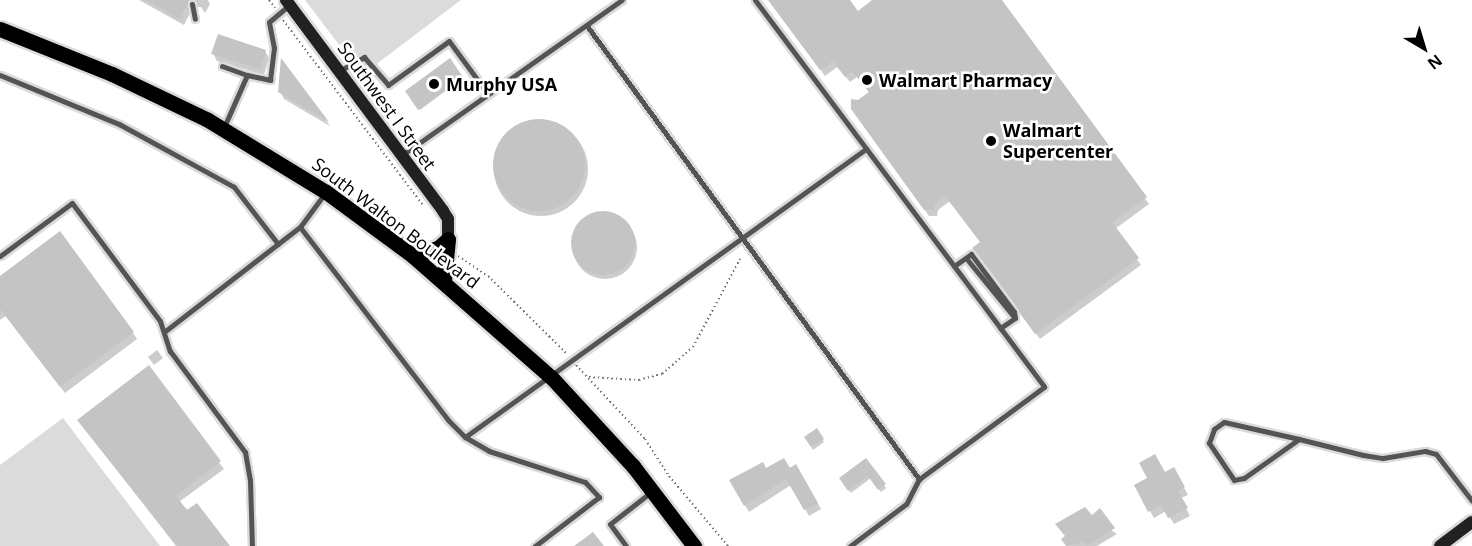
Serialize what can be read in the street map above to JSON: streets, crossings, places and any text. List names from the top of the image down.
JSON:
{
  "streets": {
    "main road": ["Southwest I Street", "South Walton Boulevard"]
  },
  "places": ["Walmart Pharmacy", "Murphy USA", "Walmart Supercenter"],
  "north": "bottom right"
}
